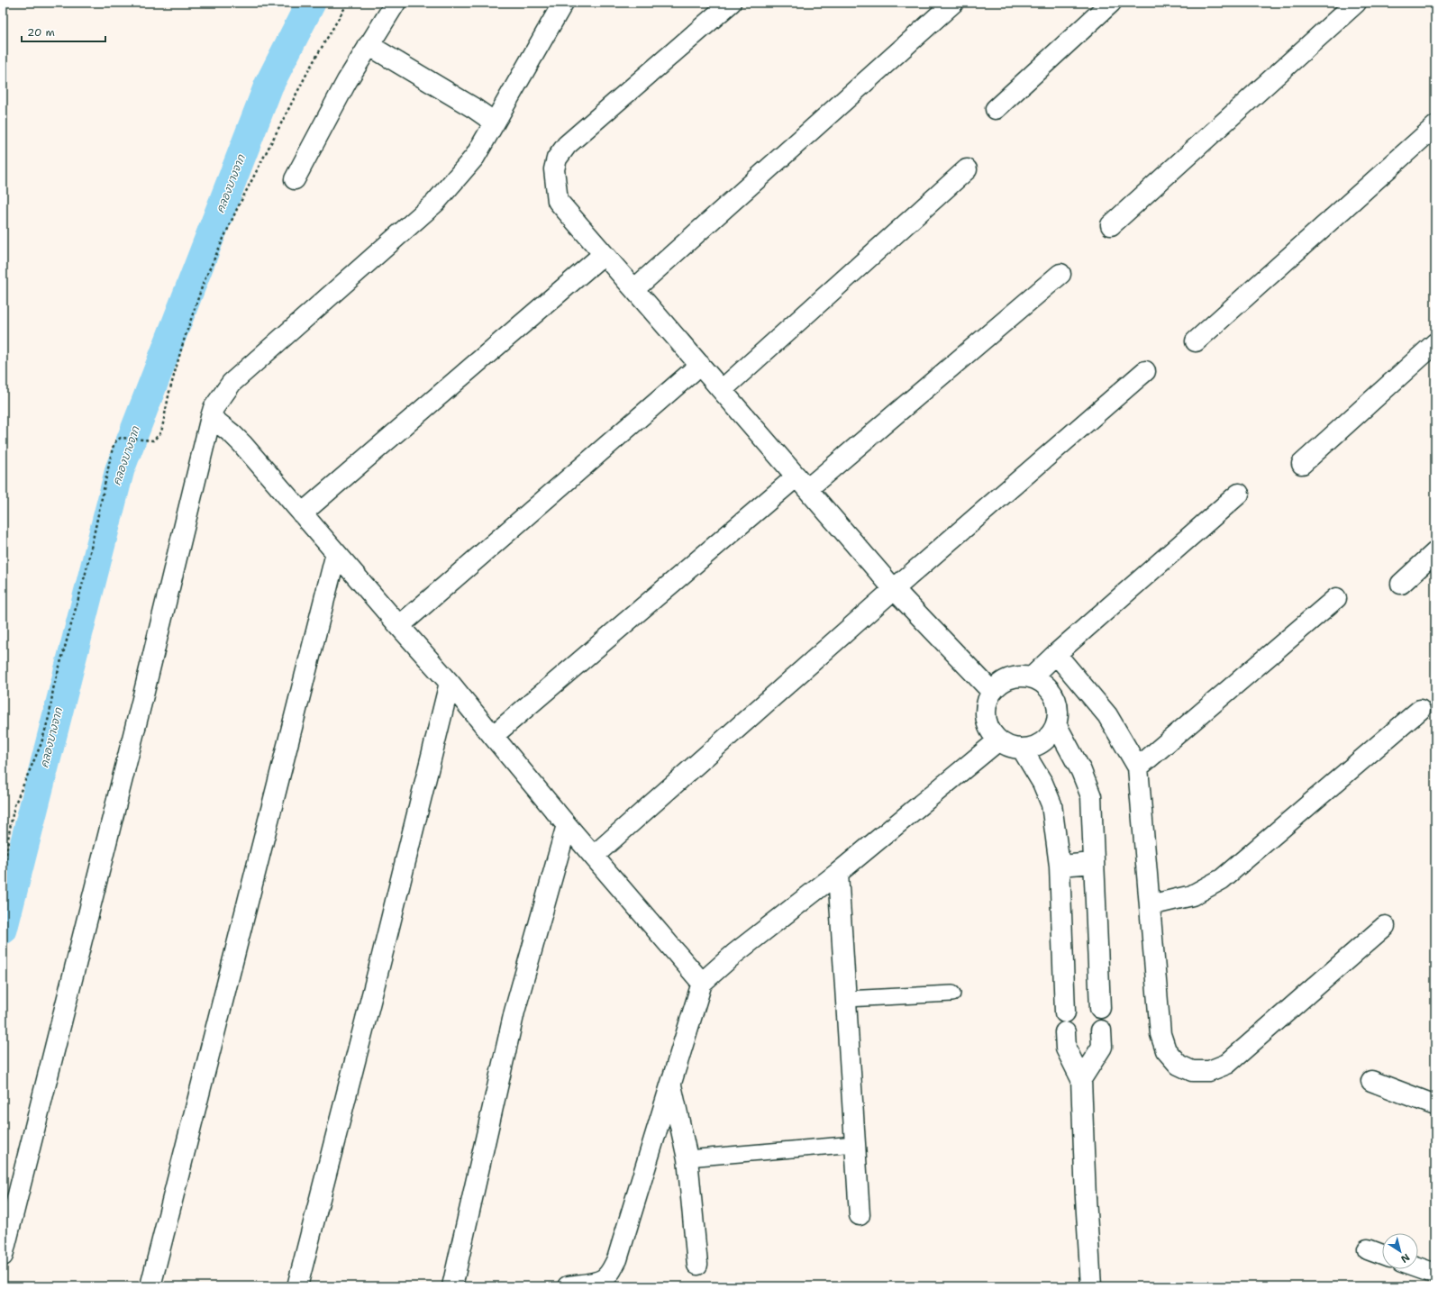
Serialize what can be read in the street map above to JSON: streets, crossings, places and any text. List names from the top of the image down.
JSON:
{
  "water": ["คลองบางจาก"],
  "scale_bar": "20 m",
  "north": "bottom right"
}
